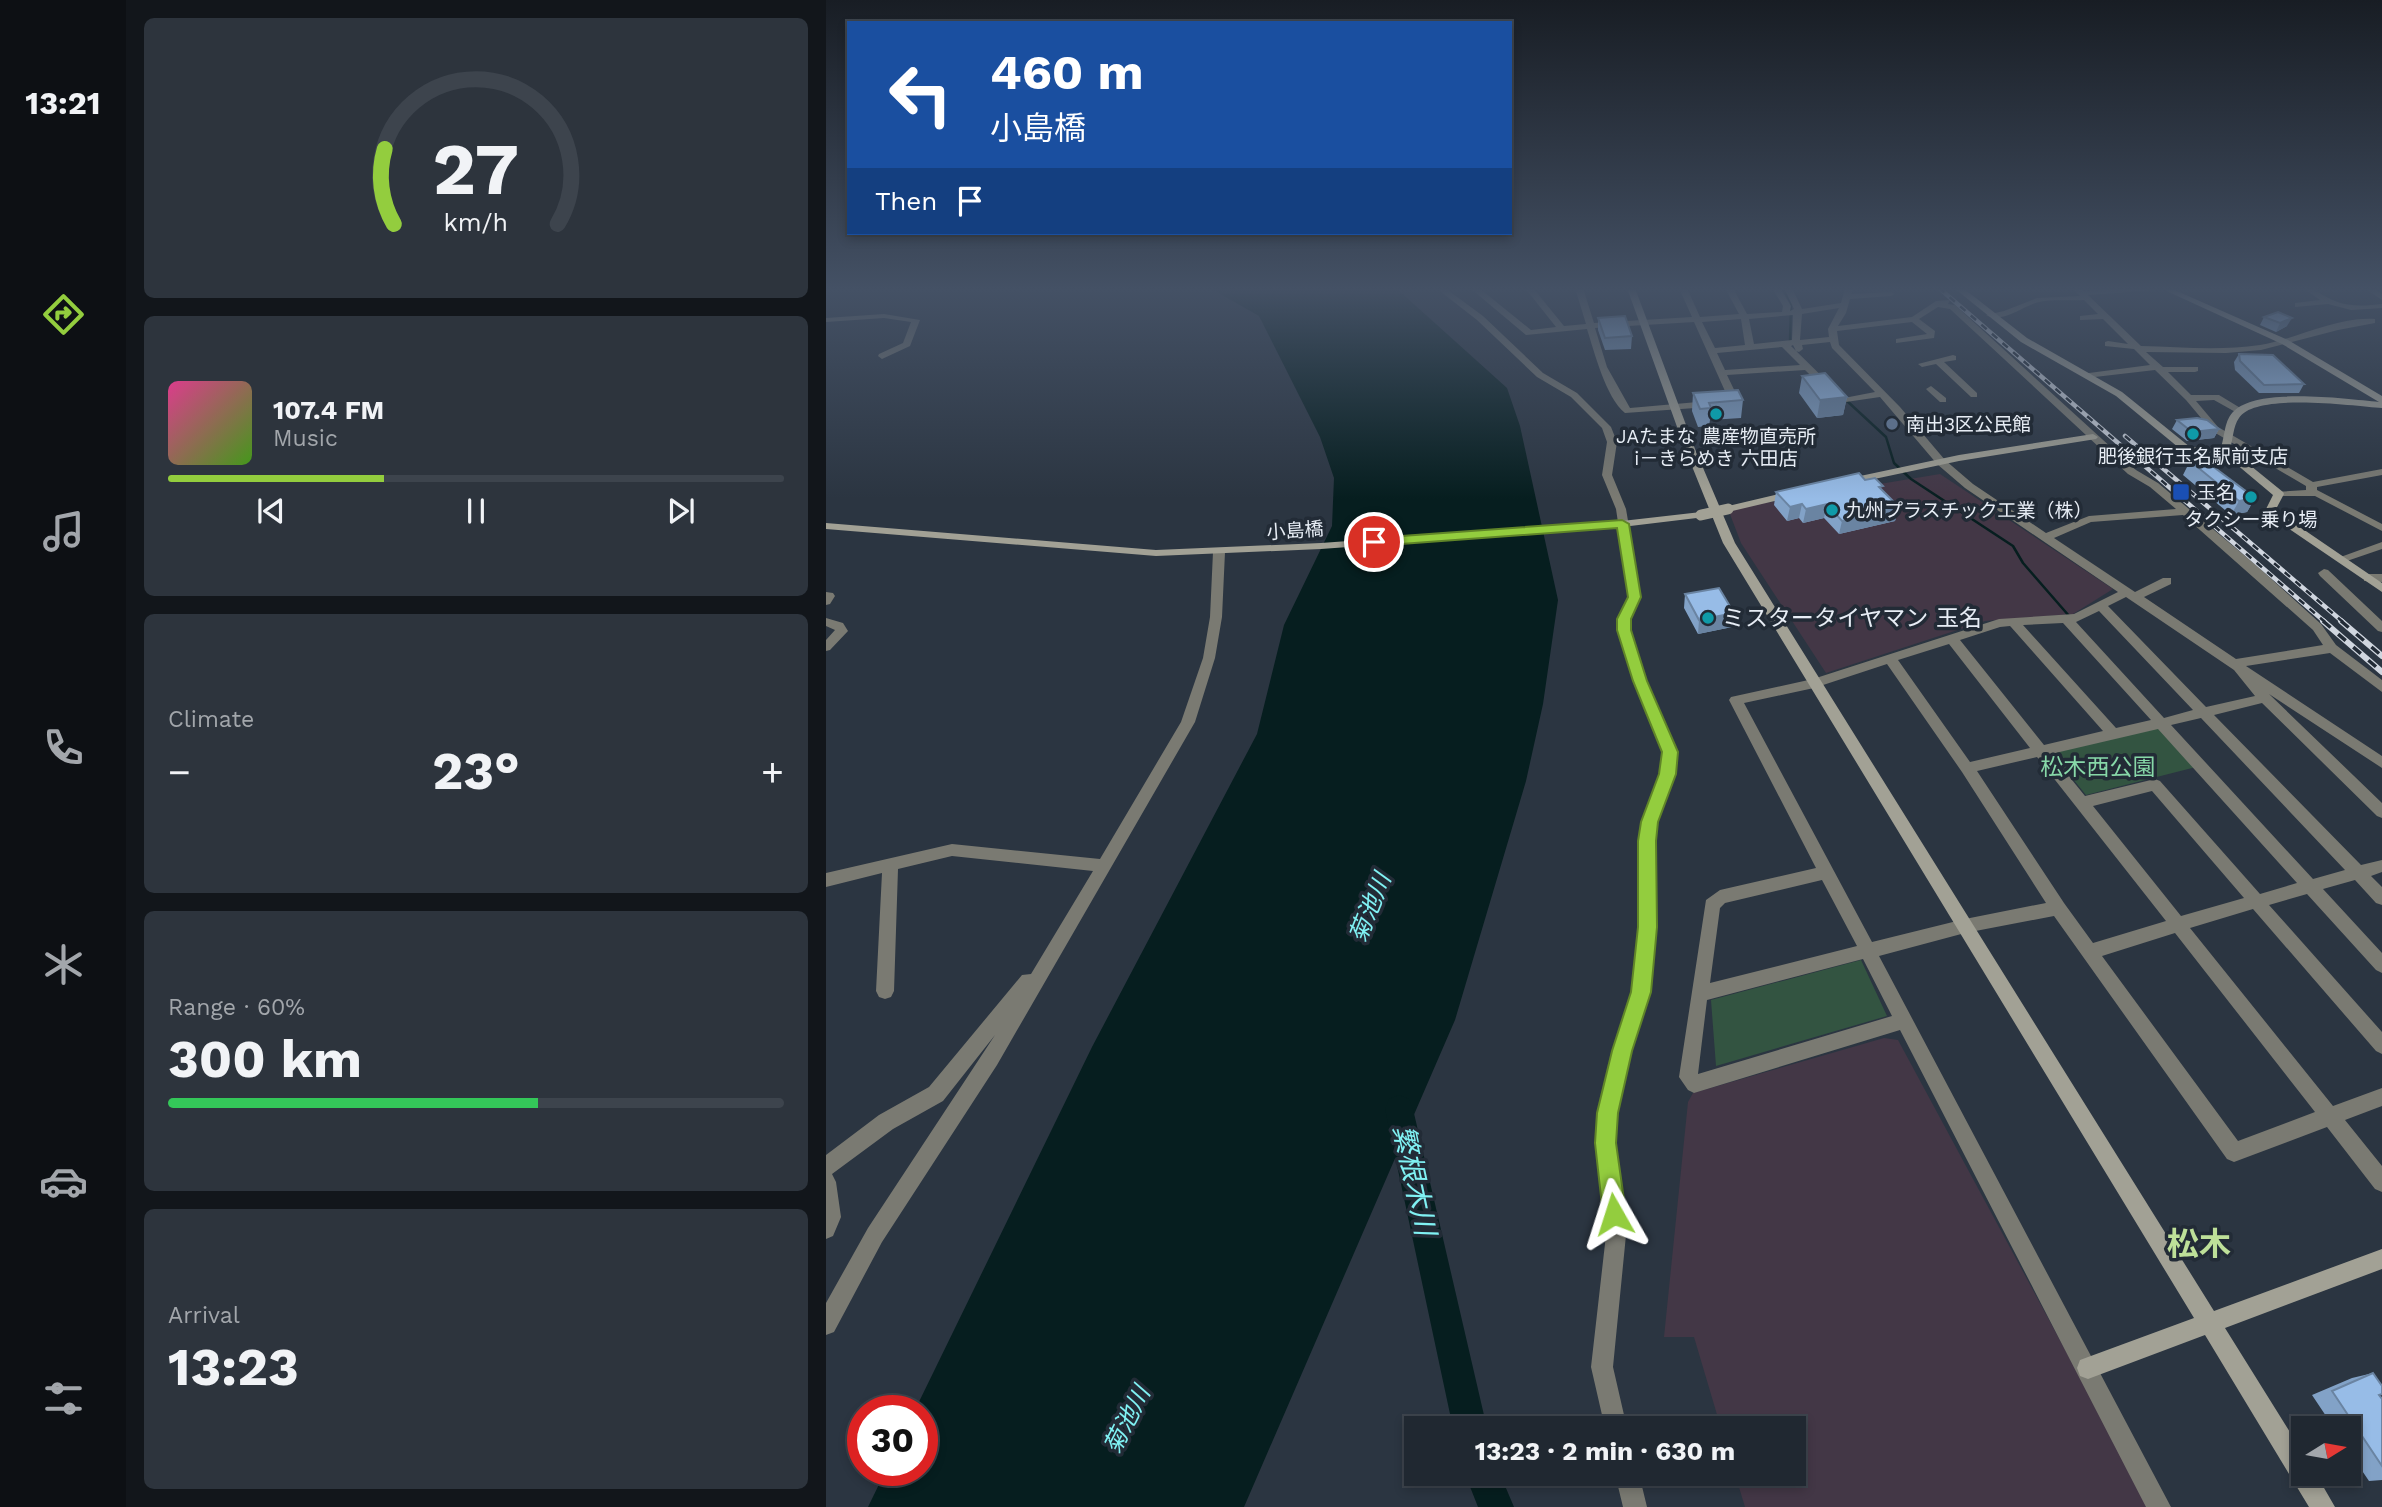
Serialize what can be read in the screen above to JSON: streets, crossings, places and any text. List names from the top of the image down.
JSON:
{
  "streets": {
    "street": ["小島橋"]
  },
  "districts": ["松木"],
  "water": ["菊池川", "繁根木川"],
  "parks": ["松木西公園"],
  "places": {
    "other": [
      "JAたまな 農産物直売所 i－きらめき 六田店",
      "南出3区公民館",
      "肥後銀行玉名駅前支店",
      "タクシー乗り場",
      "九州プラスチック工業（株）",
      "ミスタータイヤマン 玉名"
    ],
    "transit": ["玉名"]
  },
  "north": "right",
  "page": {
    "tabs": "13:21",
    "turn": ["460 m", "小島橋"],
    "then": "Then",
    "song": ["107.4 FM", "Music"],
    "tile": [
      "Climate",
      ["Range · 60%", "300 km"],
      ["Arrival", "13:23"]
    ],
    "heat": ["−", "23°", "+"],
    "limit": "30",
    "trip": "13:23 · 2 min · 630 m",
    "gauge": ["27", "km/h"]
  }
}
